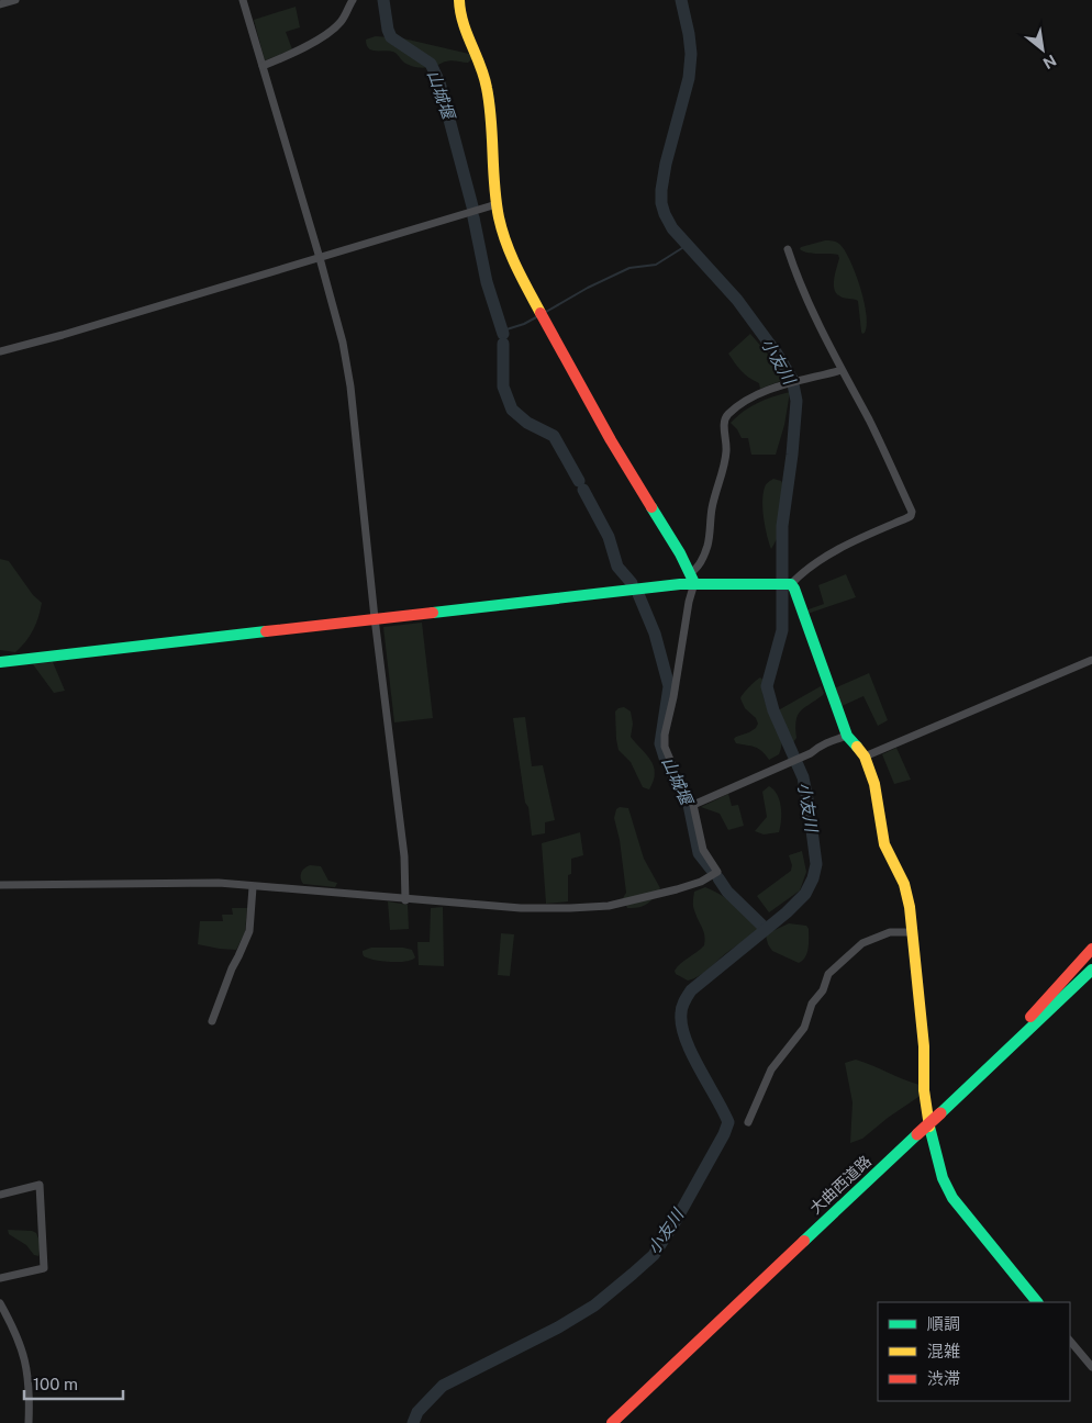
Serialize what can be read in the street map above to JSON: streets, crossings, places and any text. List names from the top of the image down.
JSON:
{
  "streets": {
    "main road": ["大曲西道路"]
  },
  "water": ["山城堰", "小友川"],
  "legend": ["順調", "混雑", "渋滞"],
  "scale_bar": "100 m",
  "north": "bottom right"
}
